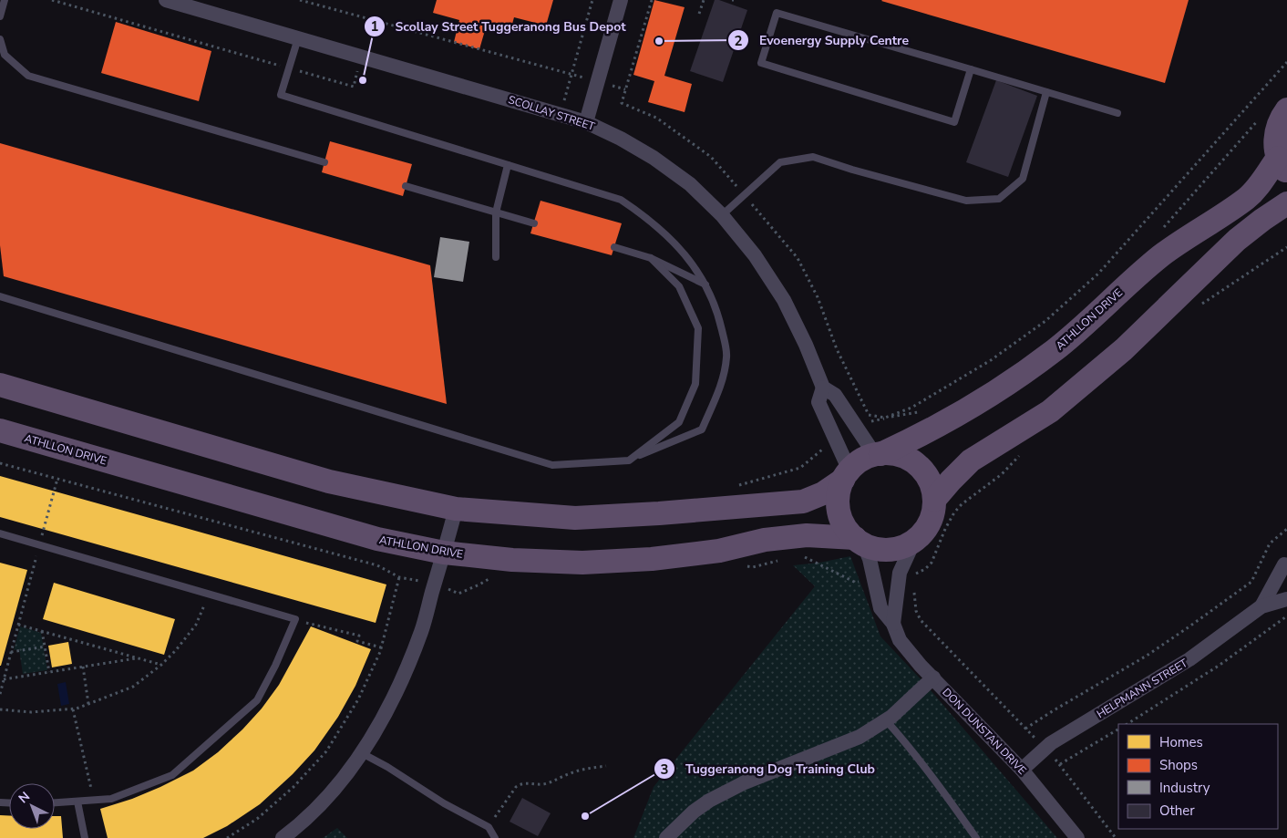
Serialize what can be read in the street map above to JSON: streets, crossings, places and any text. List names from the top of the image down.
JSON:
{
  "streets": {
    "main road": ["ATHLLON DRIVE"],
    "street": ["SCOLLAY STREET", "HELPMANN STREET", "DON DUNSTAN DRIVE"]
  },
  "crossings": [
    ["SCOLLAY STREET", "ATHLLON DRIVE"],
    ["SCOLLAY STREET", "DON DUNSTAN DRIVE"],
    ["ATHLLON DRIVE", "DON DUNSTAN DRIVE"],
    ["HELPMANN STREET", "DON DUNSTAN DRIVE"]
  ],
  "places": ["Evoenergy Supply Centre", "Scollay Street Tuggeranong Bus Depot", "Tuggeranong Dog Training Club"],
  "legend": [
    "Homes",
    "Shops",
    "Industry",
    "Other"
  ],
  "north": "top left"
}
